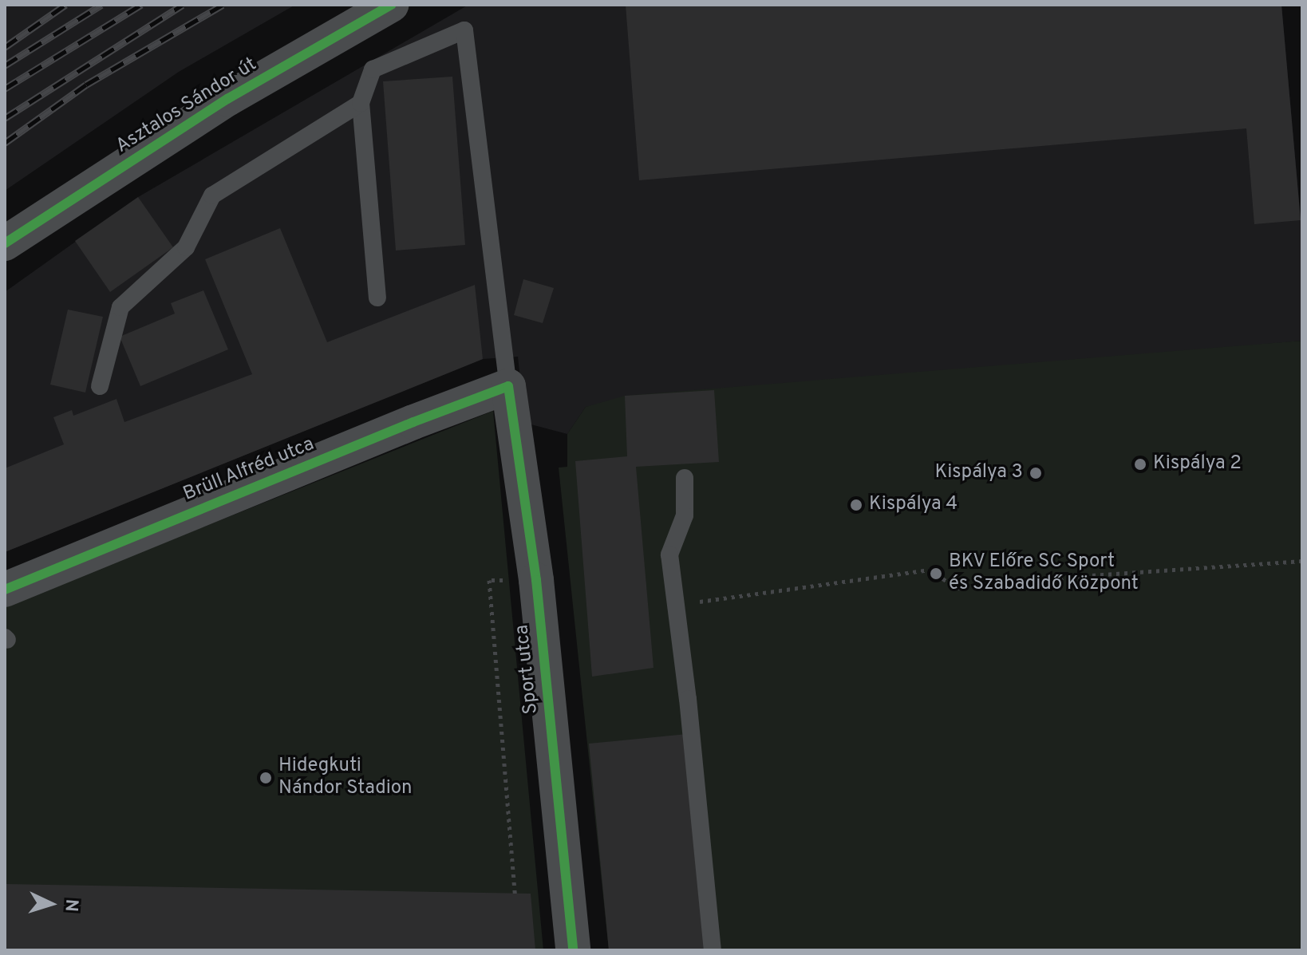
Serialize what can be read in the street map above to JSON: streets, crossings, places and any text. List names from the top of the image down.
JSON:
{
  "streets": {
    "street": ["Asztalos Sándor út", "Brüll Alfréd utca", "Sport utca"]
  },
  "crossings": [
    ["Brüll Alfréd utca", "Sport utca"]
  ],
  "places": [
    "Kispálya 2",
    "Kispálya 3",
    "Kispálya 4",
    "BKV Előre SC Sport és Szabadidő Központ",
    "Hidegkuti Nándor Stadion"
  ],
  "north": "right"
}
